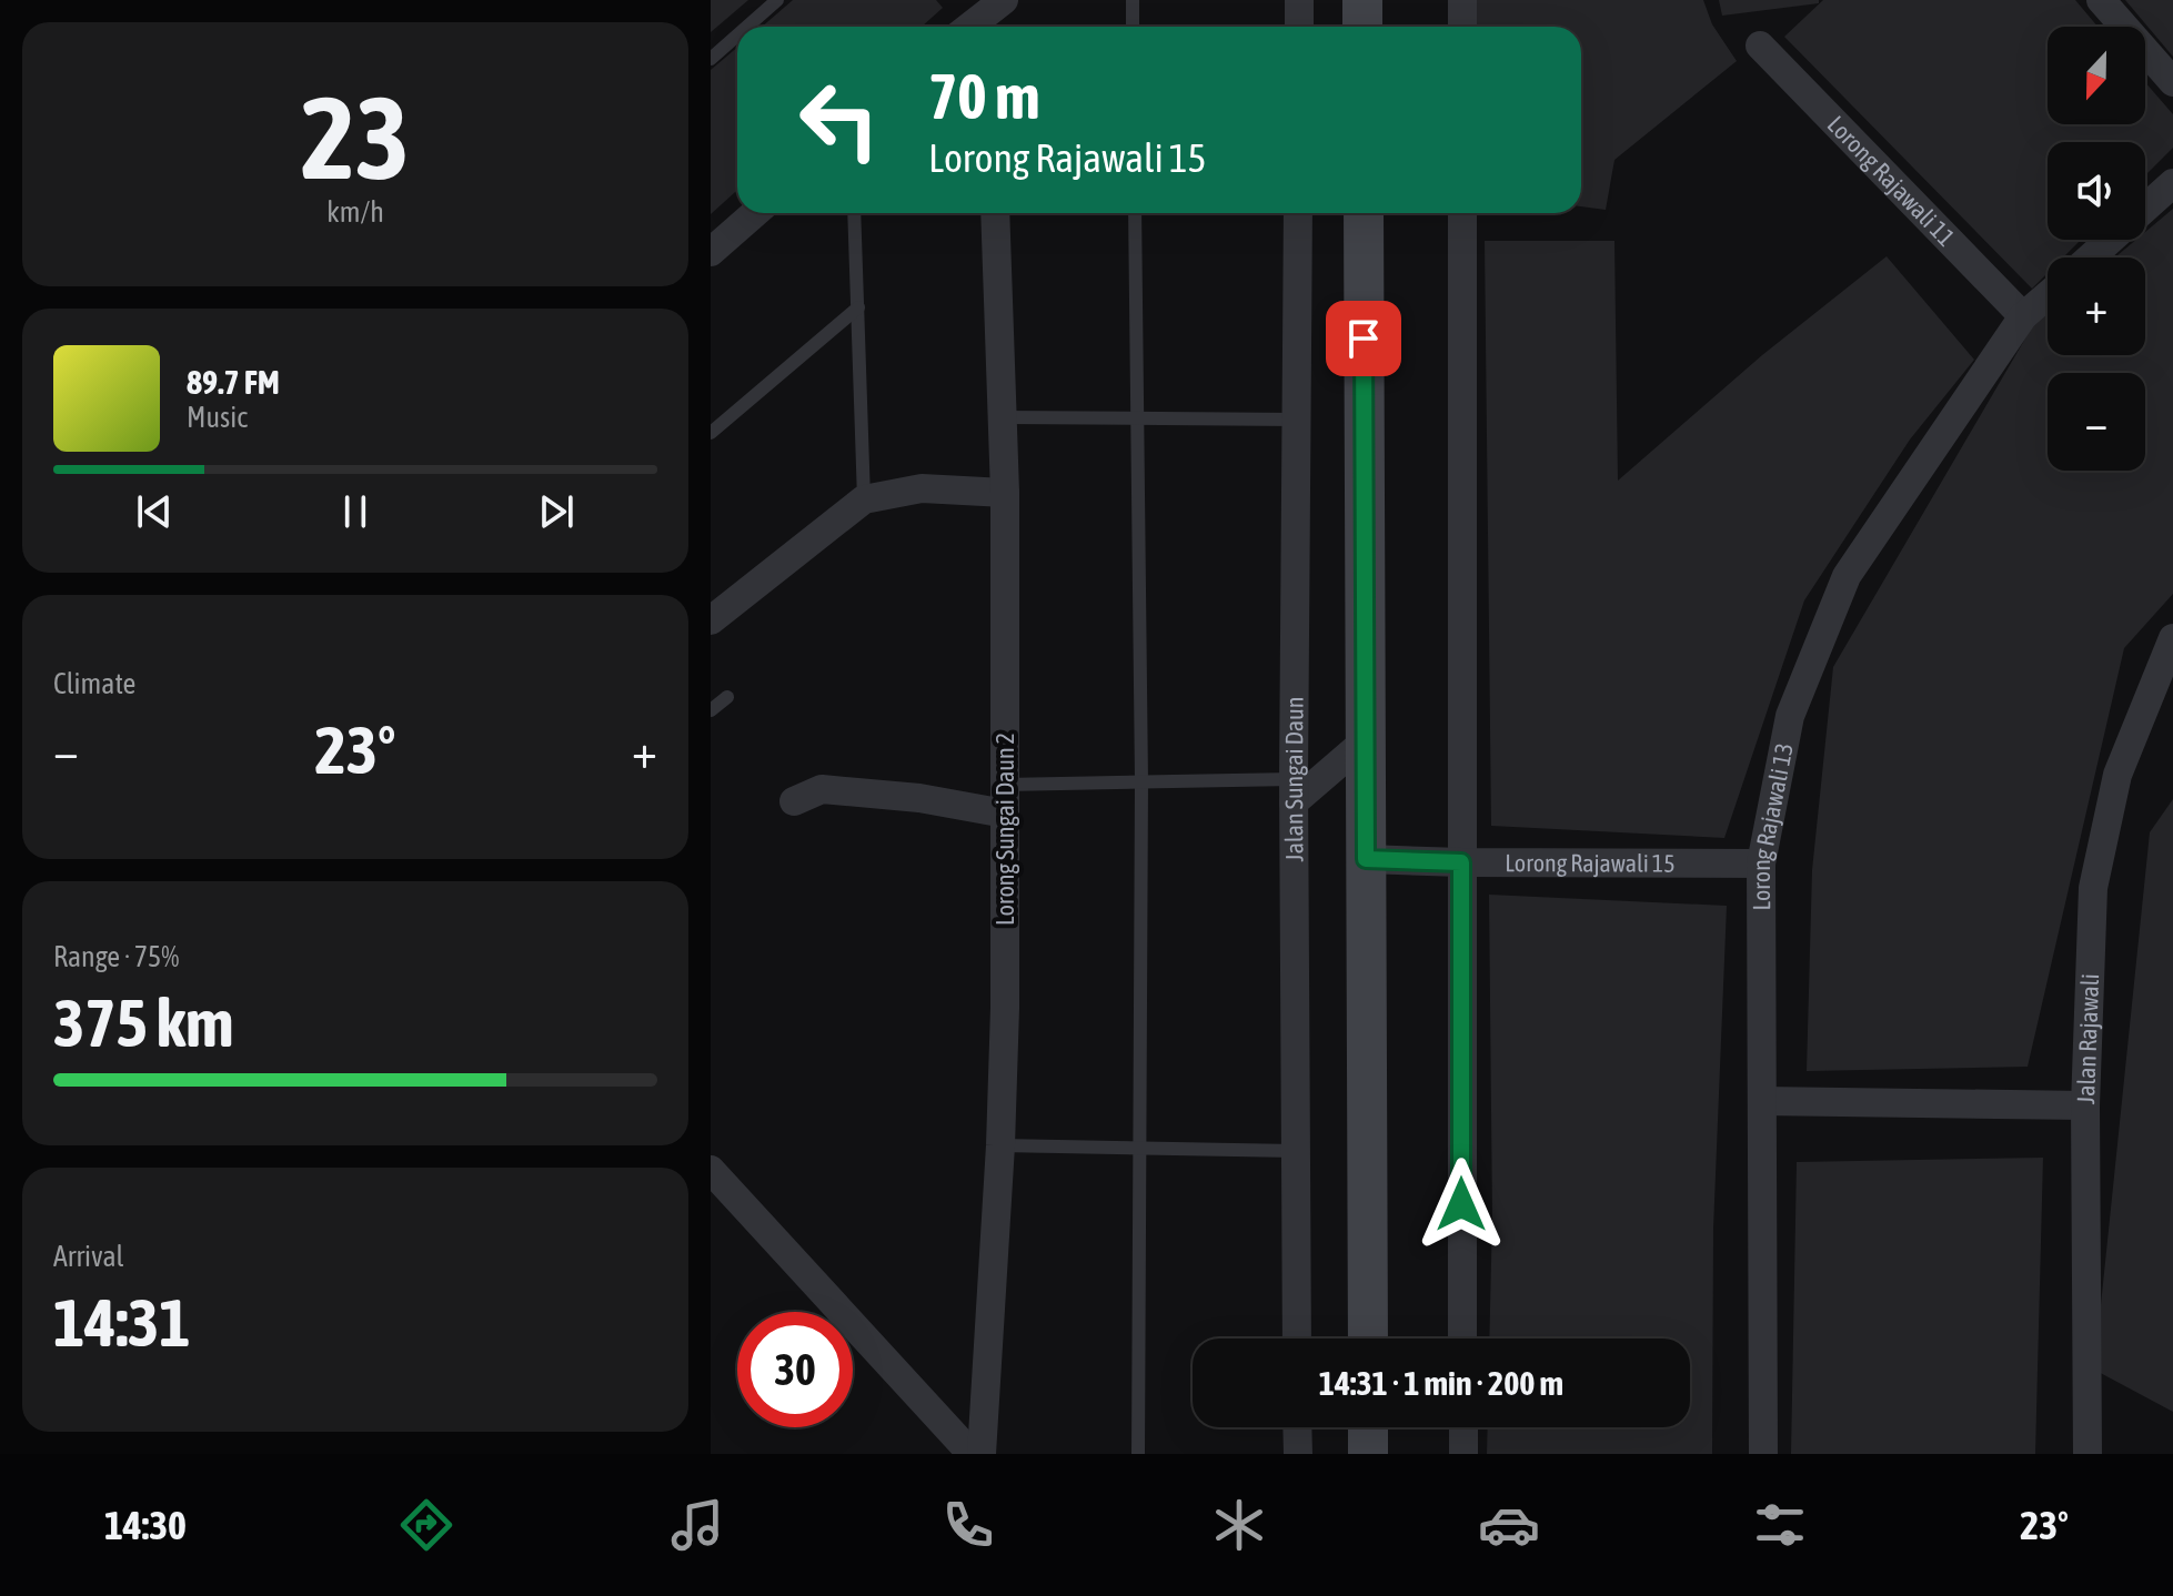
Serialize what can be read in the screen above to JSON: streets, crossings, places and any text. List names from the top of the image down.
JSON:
{
  "streets": {
    "street": [
      "Lorong Rajawali 11",
      "Jalan Sungai Daun",
      "Lorong Rajawali 13",
      "Lorong Sungai Daun 2",
      "Lorong Rajawali 15",
      "Jalan Rajawali"
    ]
  },
  "crossings": [
    ["Lorong Rajawali 11", "Lorong Rajawali 13"],
    ["Lorong Rajawali 13", "Lorong Rajawali 15"]
  ],
  "north": "bottom",
  "page": {
    "tile": [
      ["23", "km/h"],
      "Climate",
      ["Range · 75%", "375 km"],
      ["Arrival", "14:31"]
    ],
    "map_buttons": ["+", "−"],
    "turn": ["70 m", "Lorong Rajawali 15"],
    "song": ["89.7 FM", "Music"],
    "heat": ["−", "23°", "+"],
    "limit": "30",
    "trip": "14:31 · 1 min · 200 m",
    "tabs": ["14:30", "23°"]
  }
}
